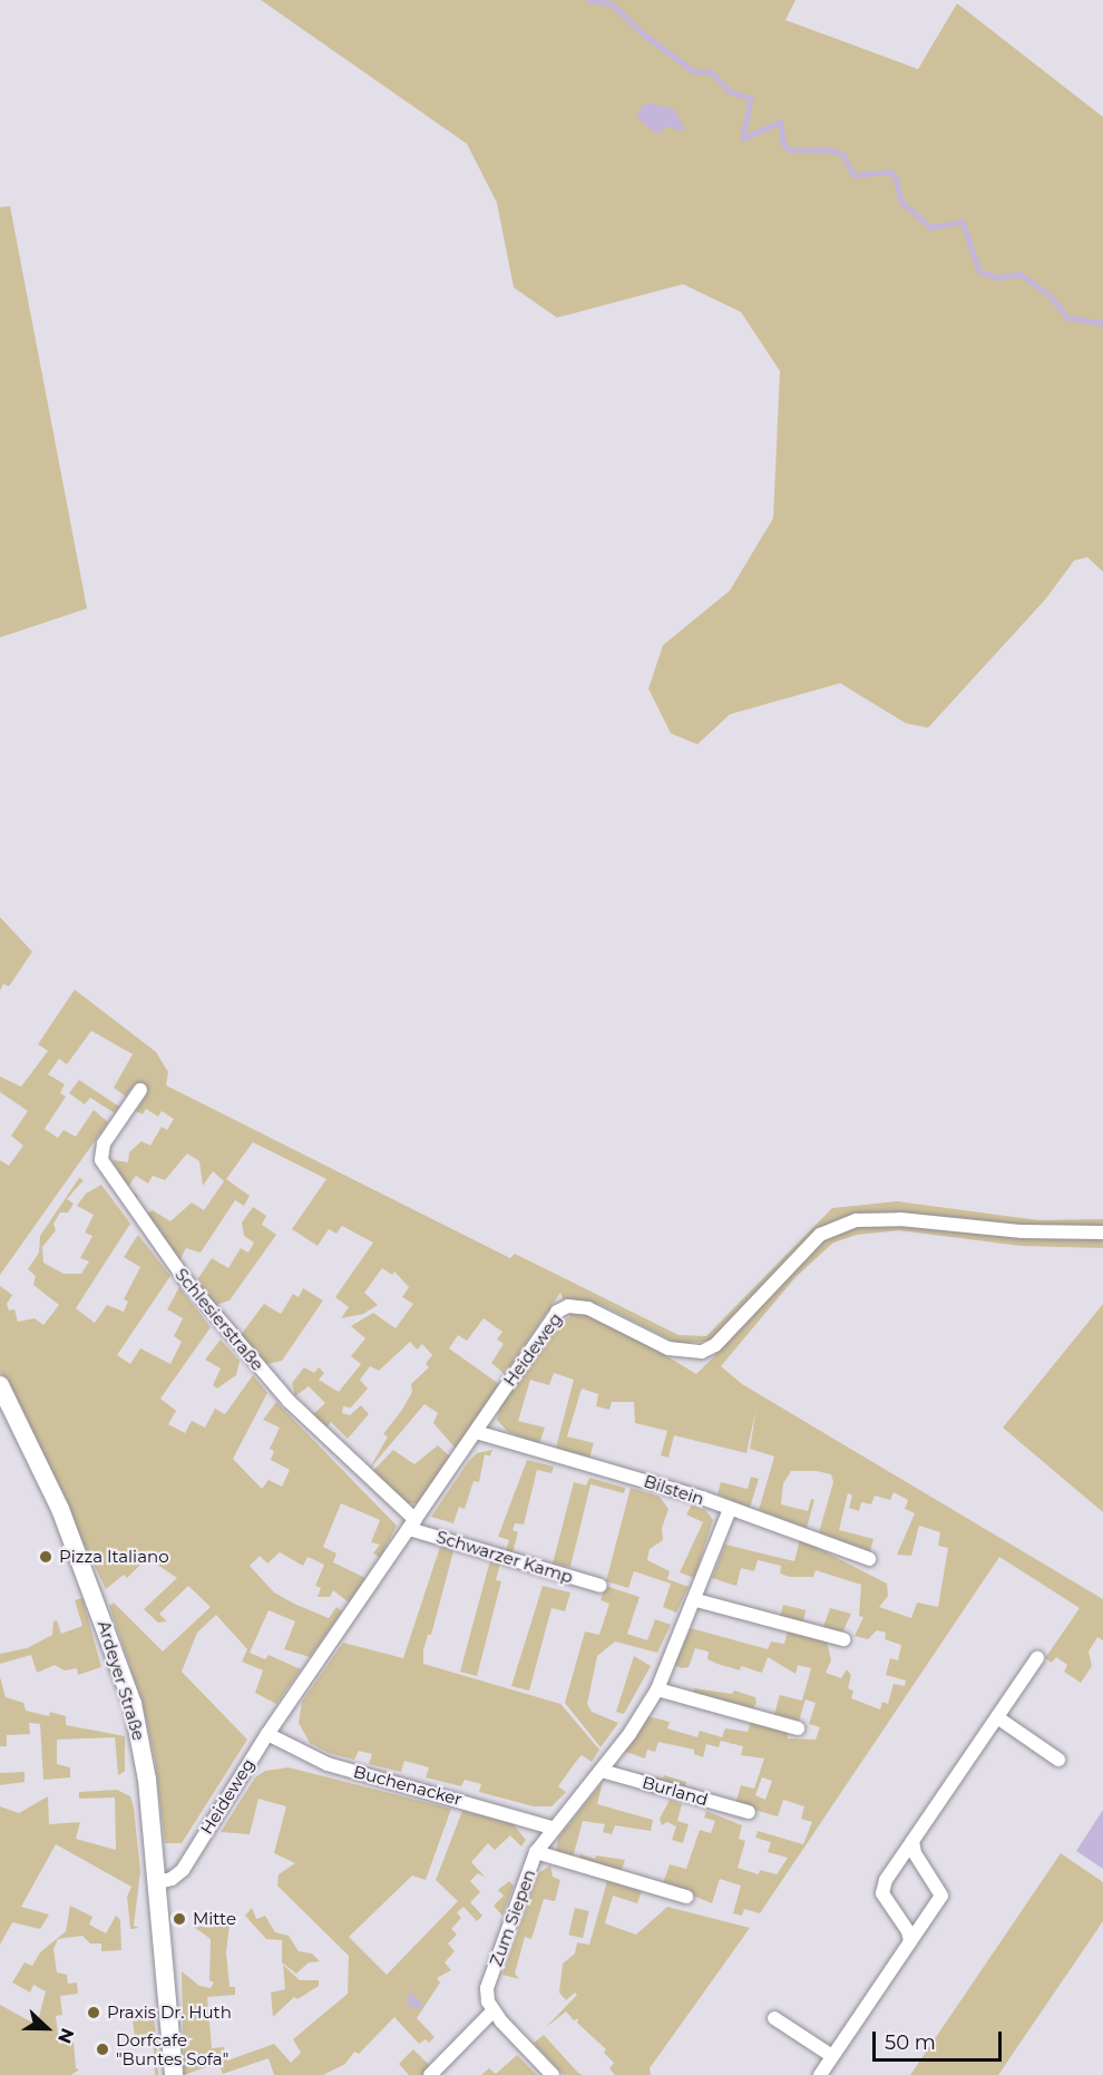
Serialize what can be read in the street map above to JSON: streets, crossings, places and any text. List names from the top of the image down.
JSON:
{
  "streets": {
    "main road": ["Ardeyer Straße"],
    "street": [
      "Schlesierstraße",
      "Heideweg",
      "Bilstein",
      "Schwarzer Kamp",
      "Buchenacker",
      "Burland",
      "Zum Siepen"
    ]
  },
  "crossings": [
    ["Schlesierstraße", "Heideweg"],
    ["Schlesierstraße", "Schwarzer Kamp"],
    ["Heideweg", "Bilstein"],
    ["Heideweg", "Schwarzer Kamp"],
    ["Heideweg", "Ardeyer Straße"],
    ["Heideweg", "Buchenacker"],
    ["Buchenacker", "Zum Siepen"]
  ],
  "places": [
    "Pizza Italiano",
    "Mitte",
    "Praxis Dr. Huth",
    "Dorfcafe \"Buntes Sofa\""
  ],
  "scale_bar": "50 m",
  "north": "right"
}
